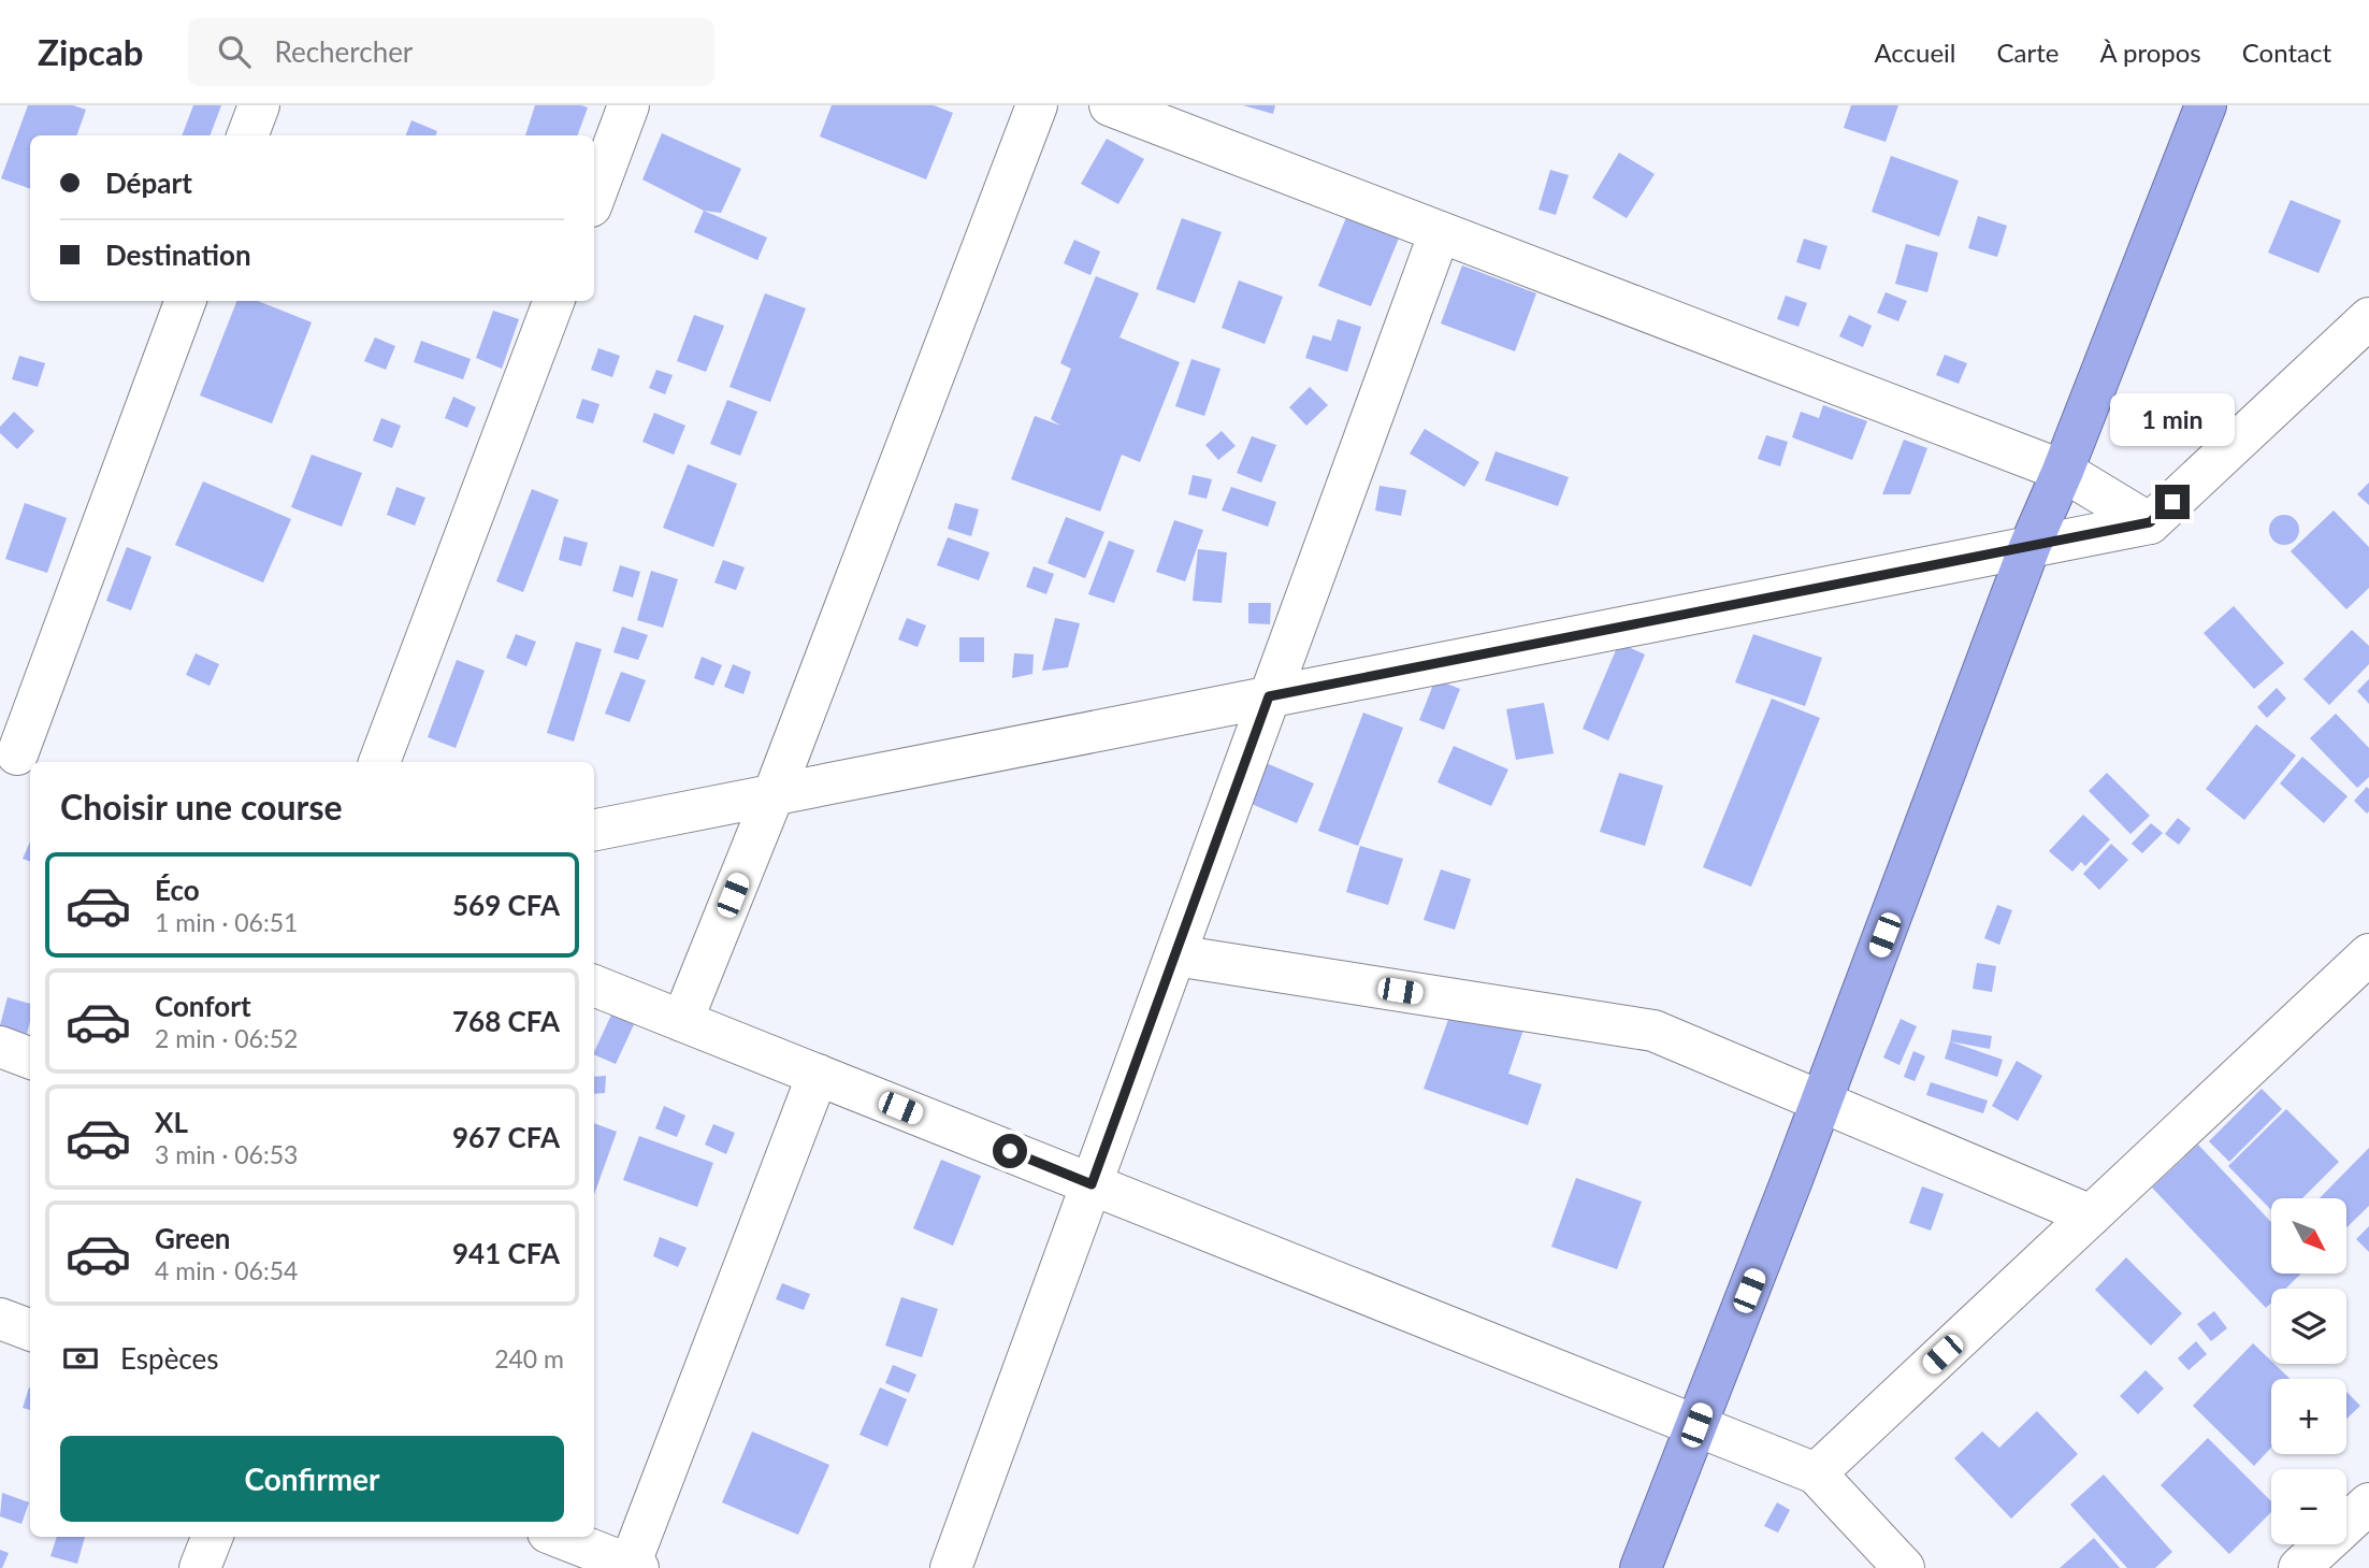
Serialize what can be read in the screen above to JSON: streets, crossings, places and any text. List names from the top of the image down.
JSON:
{
  "north": "bottom right",
  "page": {
    "header": "Zipcab",
    "search": "Rechercher",
    "nav": [
      "Accueil",
      "Carte",
      "À propos",
      "Contact"
    ],
    "banner": ["Départ", "Destination"],
    "bubble": "1 min",
    "heading": "Choisir une course",
    "list": [
      {
        "name": "Éco",
        "note": "1 min · 06:51",
        "value": "569 CFA"
      },
      {
        "name": "Confort",
        "note": "2 min · 06:52",
        "value": "768 CFA"
      },
      {
        "name": "XL",
        "note": "3 min · 06:53",
        "value": "967 CFA"
      },
      {
        "name": "Green",
        "note": "4 min · 06:54",
        "value": "941 CFA"
      }
    ],
    "map_buttons": ["+", "−"],
    "pay": ["Espèces", "240 m"],
    "buttons": "Confirmer"
  }
}
